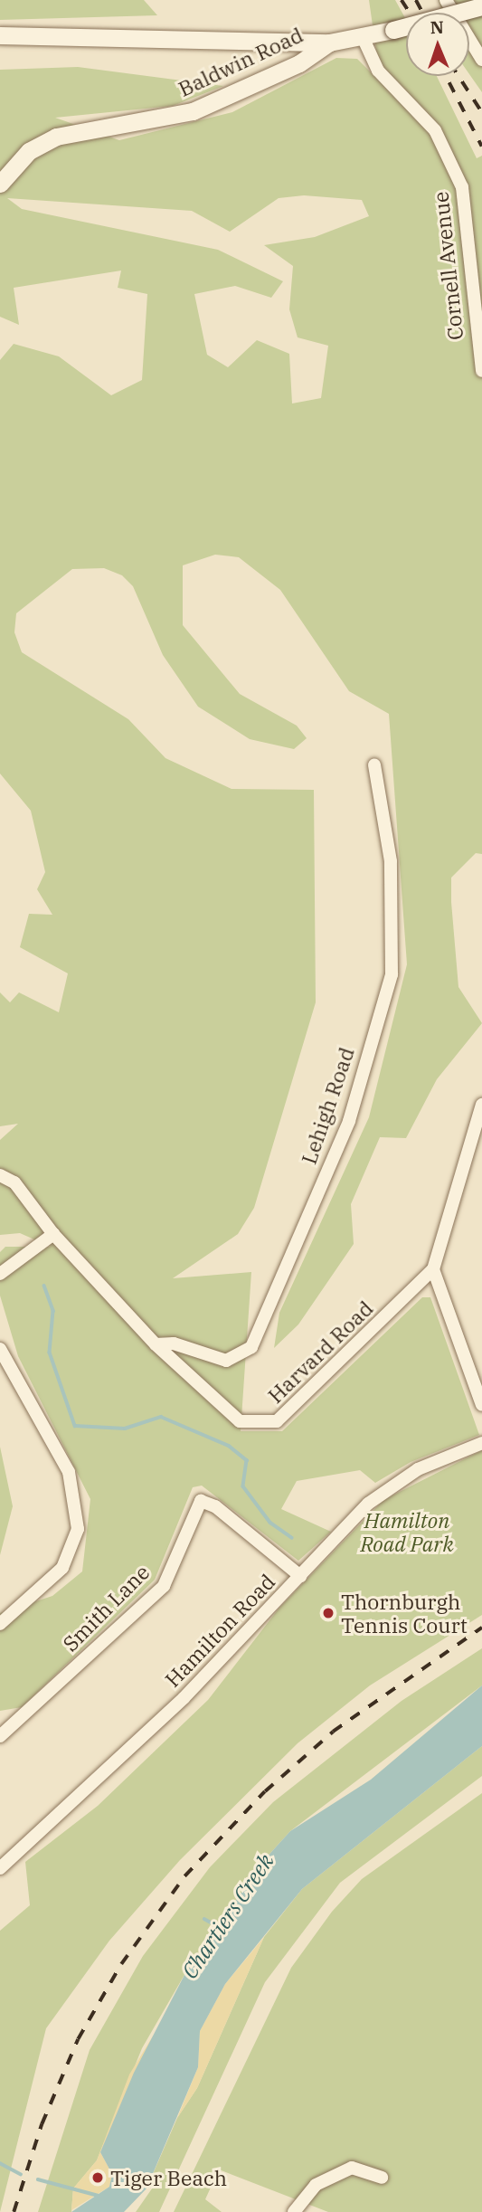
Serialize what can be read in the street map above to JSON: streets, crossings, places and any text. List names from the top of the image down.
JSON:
{
  "streets": {
    "main road": ["Baldwin Road"],
    "street": [
      "Cornell Avenue",
      "Lehigh Road",
      "Harvard Road",
      "Smith Lane",
      "Hamilton Road"
    ]
  },
  "crossings": [
    ["Lehigh Road", "Harvard Road"],
    ["Smith Lane", "Hamilton Road"]
  ],
  "water": ["Chartiers Creek"],
  "parks": ["Hamilton Road Park"],
  "places": ["Thornburgh Tennis Court", "Tiger Beach"],
  "north": "top"
}
